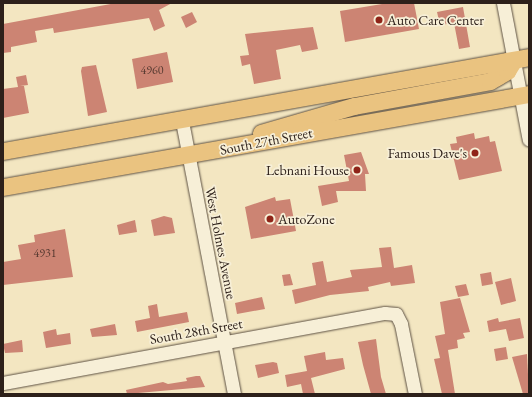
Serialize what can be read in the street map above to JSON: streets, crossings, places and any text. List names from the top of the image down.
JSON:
{
  "streets": {
    "main road": ["South 27th Street"],
    "street": ["West Holmes Avenue", "South 28th Street"]
  },
  "crossings": [
    ["South 27th Street", "West Holmes Avenue"],
    ["West Holmes Avenue", "South 28th Street"]
  ],
  "places": [
    "Auto Care Center",
    "Famous Dave's",
    "Lebnani House",
    "AutoZone"
  ],
  "house_numbers": ["4960", "4931"]
}
